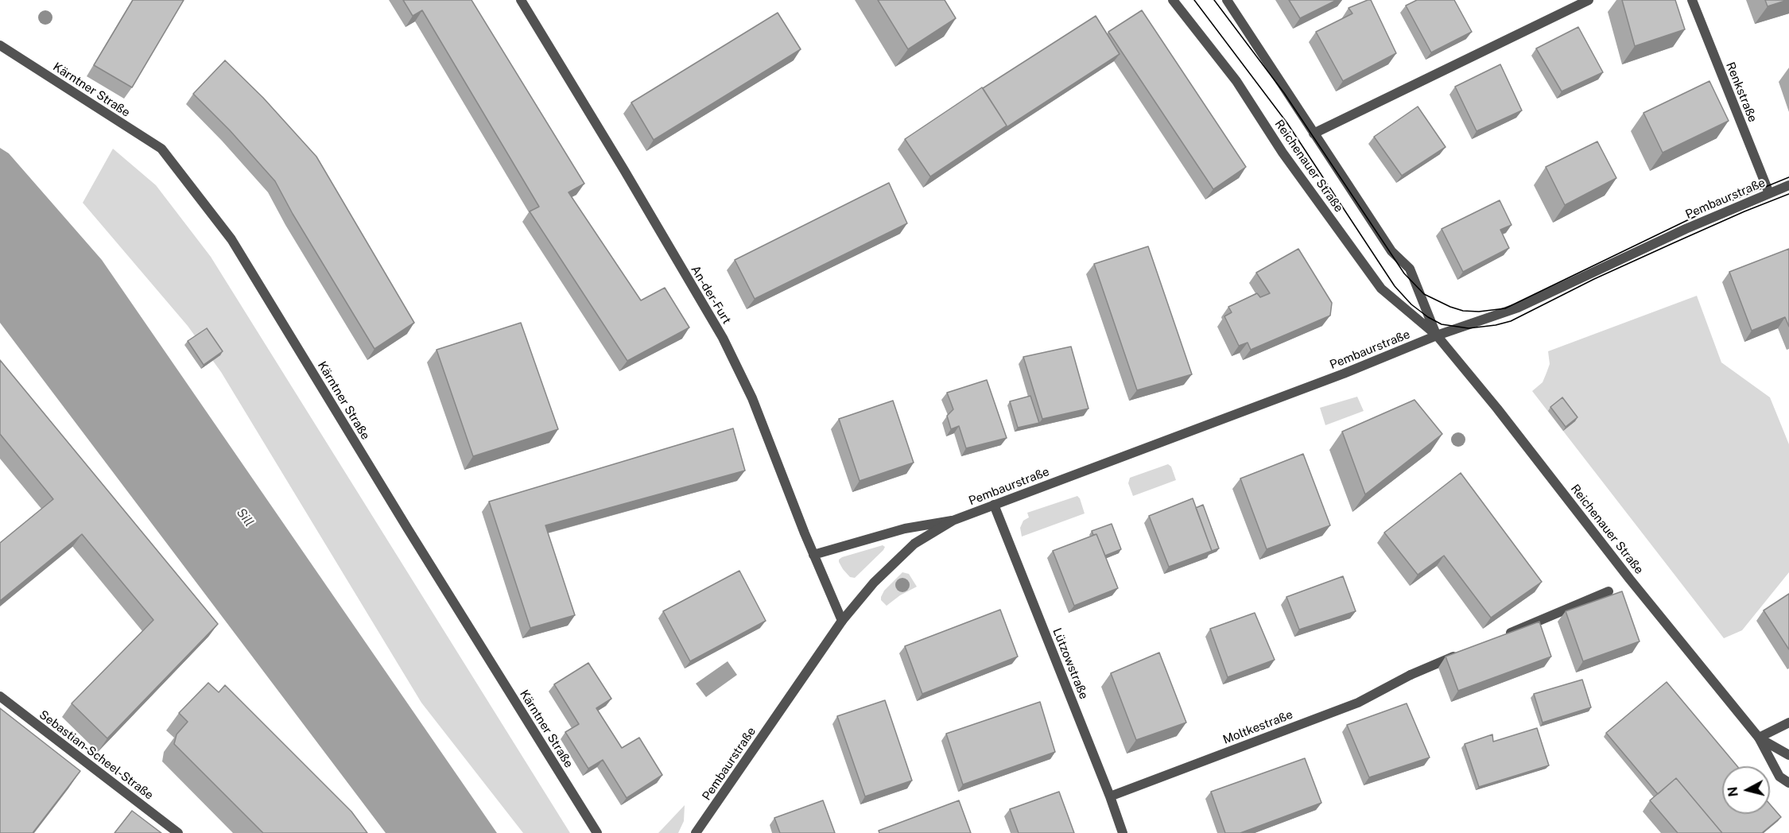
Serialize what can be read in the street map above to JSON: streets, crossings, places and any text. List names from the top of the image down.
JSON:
{
  "streets": {
    "street": [
      "Kärntner Straße",
      "Renkstraße",
      "Reichenauer Straße",
      "Pembaurstraße",
      "An-der-Furt",
      "Lützowstraße",
      "Moltkestraße",
      "Sebastian-Scheel-Straße"
    ]
  },
  "crossings": [
    ["Renkstraße", "Pembaurstraße"],
    ["Reichenauer Straße", "Pembaurstraße"],
    ["Pembaurstraße", "An-der-Furt"],
    ["Pembaurstraße", "Lützowstraße"],
    ["Lützowstraße", "Moltkestraße"]
  ],
  "water": ["Sill"],
  "north": "left"
}
